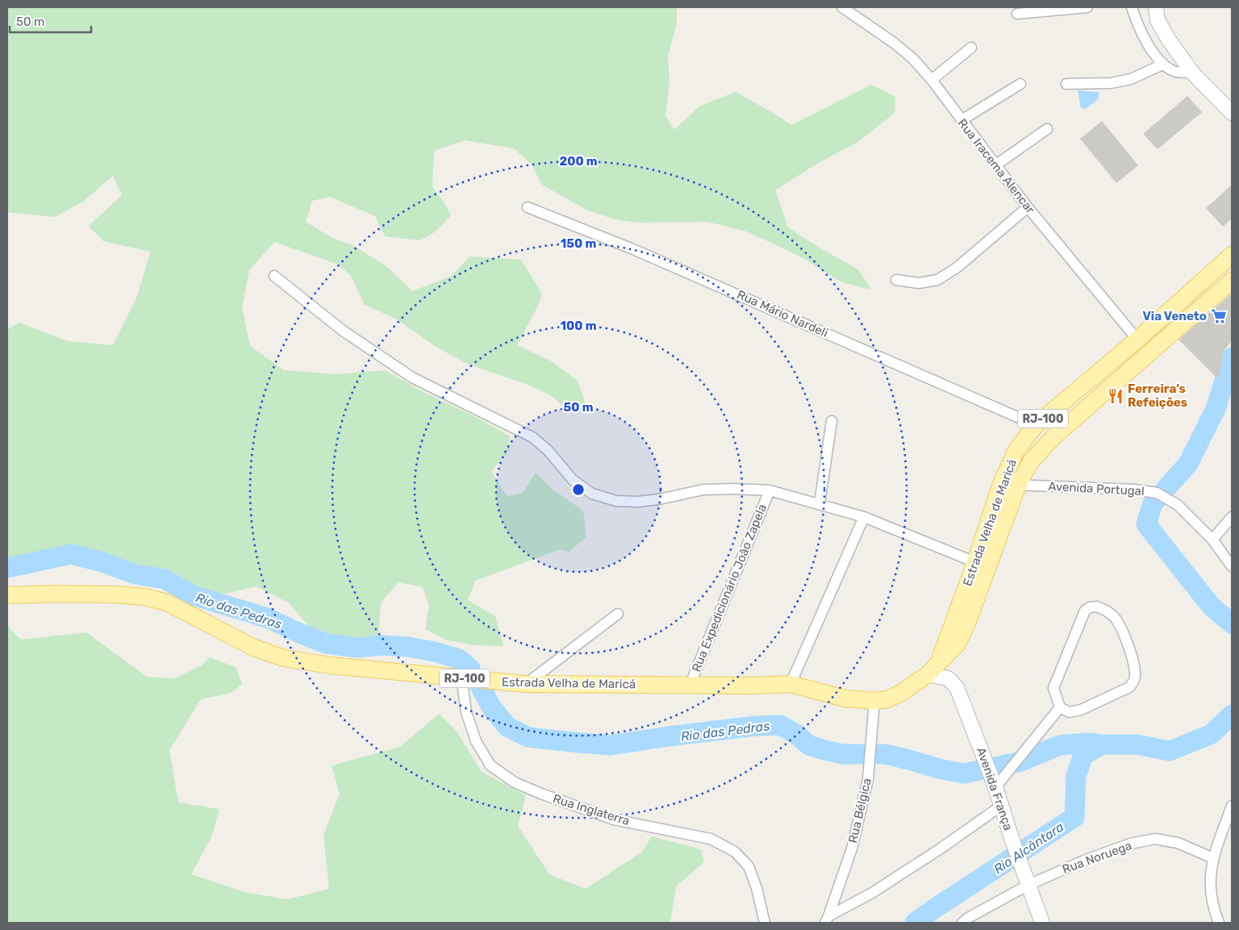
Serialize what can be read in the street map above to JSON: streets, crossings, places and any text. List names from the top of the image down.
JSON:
{
  "streets": {
    "main road": ["RJ-100", "Estrada Velha de Maricá"],
    "street": [
      "Rua Iracema Alencar",
      "Rua Mário Nardeli",
      "Avenida Portugal",
      "Rua Expedicionário João Zapela",
      "Avenida França",
      "Rua Inglaterra",
      "Rua Bélgica",
      "Rua Noruega"
    ]
  },
  "crossings": [
    ["Rua Iracema Alencar", "Estrada Velha de Maricá"],
    ["Rua Mário Nardeli", "Estrada Velha de Maricá"],
    ["Avenida Portugal", "Estrada Velha de Maricá"],
    ["Estrada Velha de Maricá", "Rua Expedicionário João Zapela"],
    ["Estrada Velha de Maricá", "Avenida França"],
    ["Estrada Velha de Maricá", "Rua Inglaterra"],
    ["Estrada Velha de Maricá", "Rua Bélgica"],
    ["Avenida França", "Rua Bélgica"],
    ["Avenida França", "Rua Noruega"]
  ],
  "water": ["Rio das Pedras", "Rio Alcântara"],
  "places": {
    "supermarket": ["Via Veneto"],
    "restaurant": ["Ferreira’s Refeições"]
  },
  "scale_bar": "50 m",
  "rings": [
    "200 m",
    "150 m",
    "100 m",
    "50 m"
  ]
}
